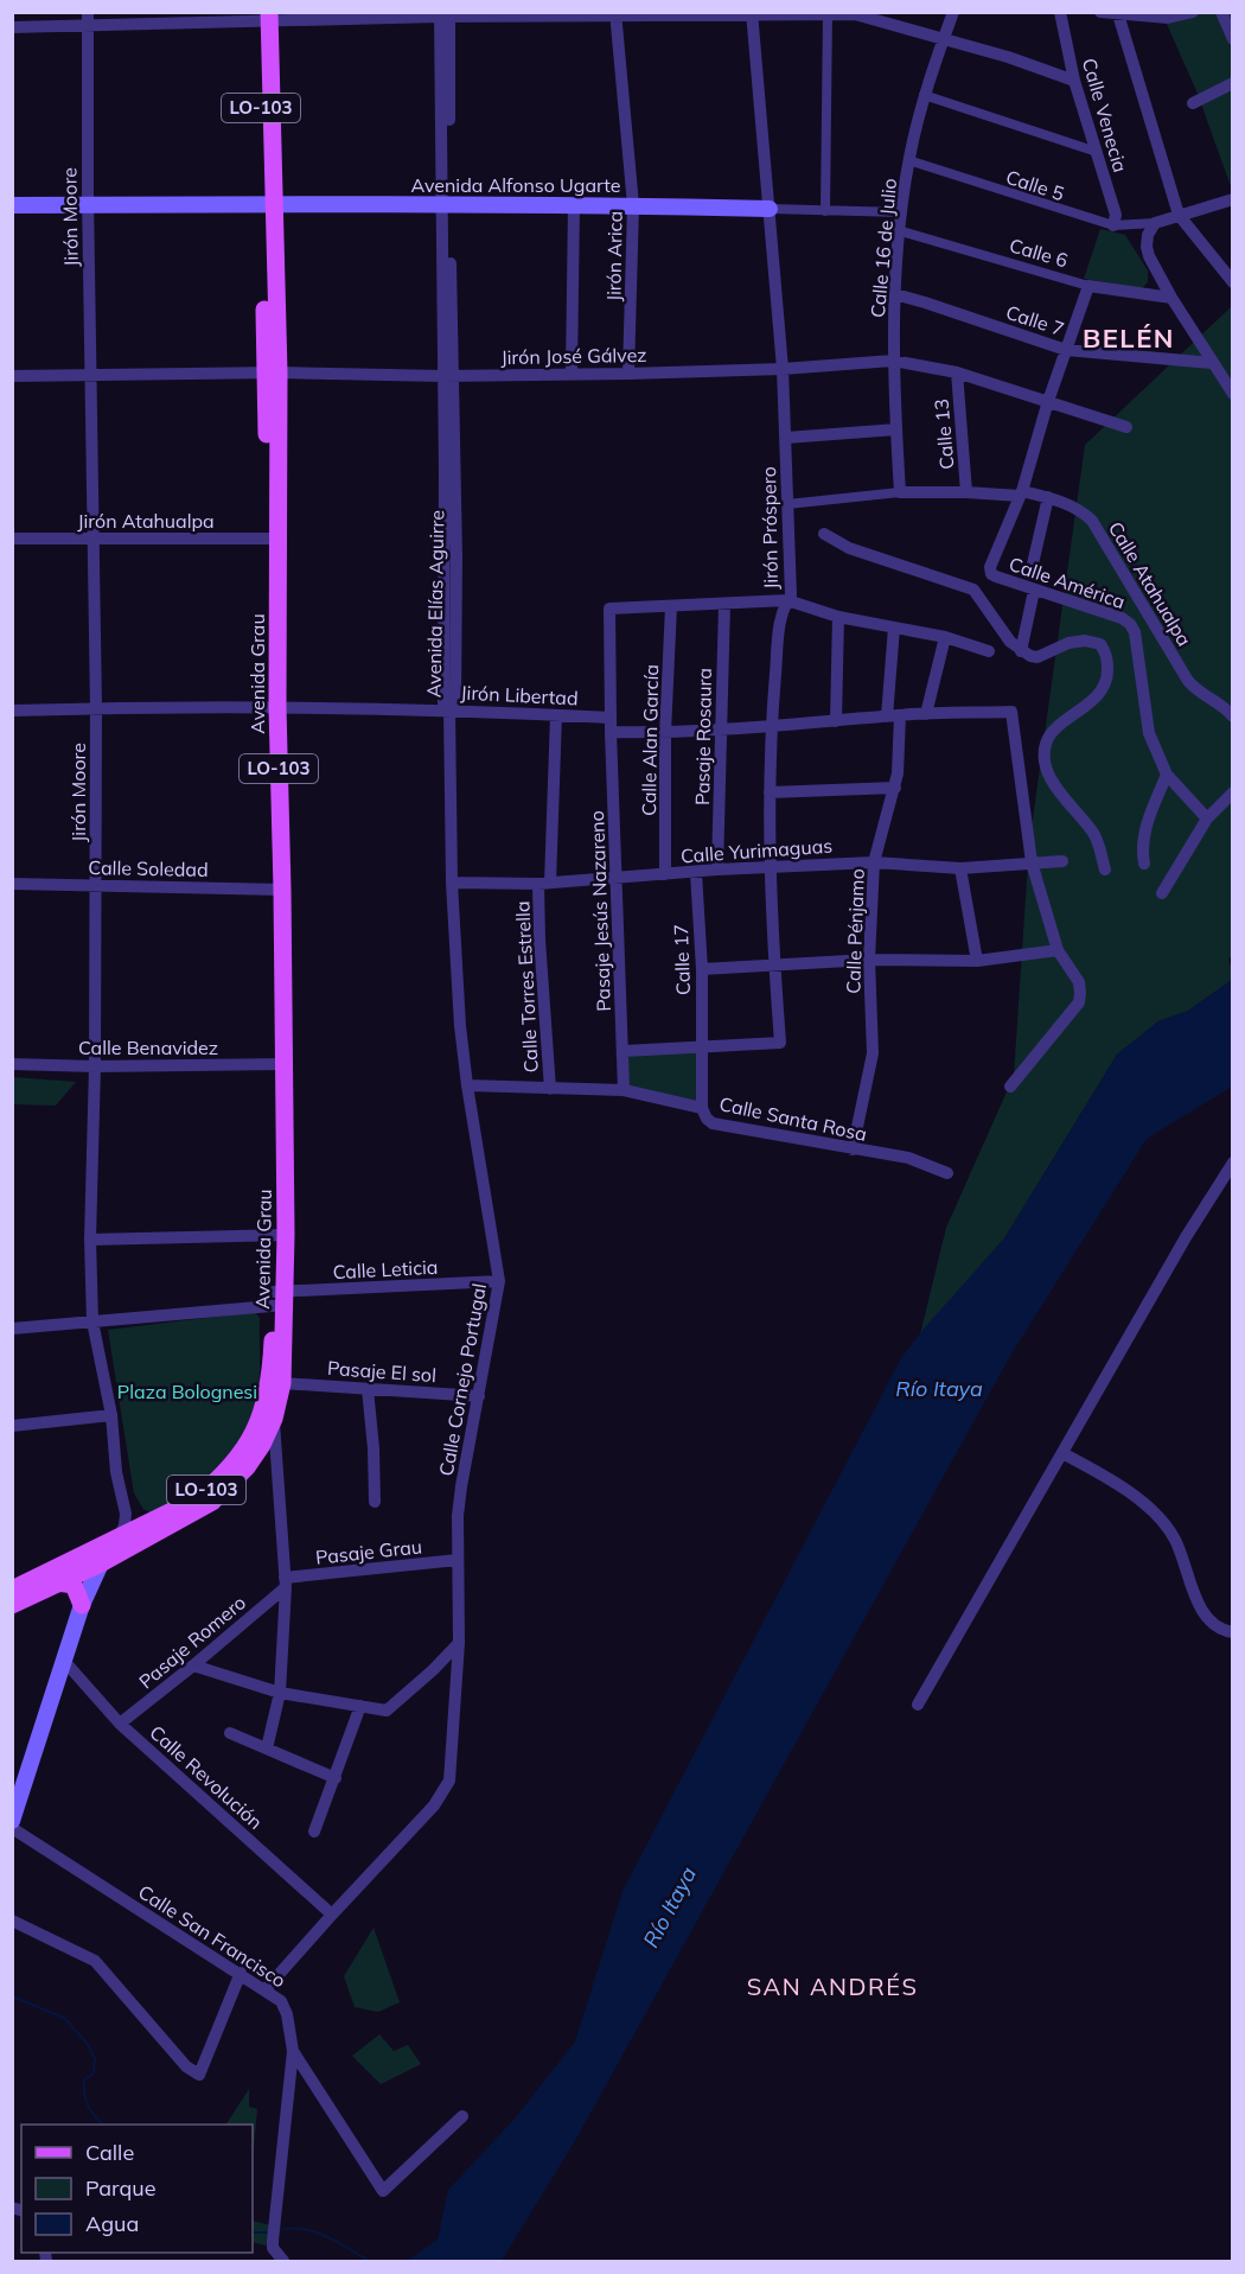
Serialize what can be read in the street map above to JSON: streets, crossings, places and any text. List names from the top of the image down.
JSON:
{
  "streets": {
    "main road": ["LO-103", "Avenida Alfonso Ugarte", "Avenida Grau"],
    "street": [
      "Calle Venecia",
      "Calle 5",
      "Jirón Moore",
      "Calle 16 de Julio",
      "Calle 6",
      "Jirón Arica",
      "Calle 7",
      "Jirón José Gálvez",
      "Calle 13",
      "Jirón Atahualpa",
      "Jirón Próspero",
      "Calle América",
      "Calle Atahualpa",
      "Avenida Elías Aguirre",
      "Jirón Libertad",
      "Pasaje Rosaura",
      "Calle Alan García",
      "Calle Yurimaguas",
      "Calle Soledad",
      "Pasaje Jesús Nazareno",
      "Calle Pénjamo",
      "Calle 17",
      "Calle Torres Estrella",
      "Calle Benavidez",
      "Calle Santa Rosa",
      "Calle Leticia",
      "Pasaje El sol",
      "Calle Cornejo Portugal",
      "Pasaje Grau",
      "Pasaje Romero",
      "Calle Revolución",
      "Calle San Francisco"
    ]
  },
  "crossings": [
    ["LO-103", "Jirón Moore"],
    ["LO-103", "Avenida Grau"],
    ["LO-103", "Calle Leticia"],
    ["Calle Venecia", "Calle 5"],
    ["Avenida Alfonso Ugarte", "Jirón Moore"],
    ["Avenida Alfonso Ugarte", "Jirón Arica"],
    ["Avenida Alfonso Ugarte", "Jirón Próspero"],
    ["Avenida Alfonso Ugarte", "Avenida Elías Aguirre"],
    ["Avenida Alfonso Ugarte", "Avenida Grau"],
    ["Calle 5", "Calle 16 de Julio"],
    ["Jirón Moore", "Jirón José Gálvez"],
    ["Jirón Moore", "Jirón Atahualpa"],
    ["Jirón Moore", "Avenida Grau"],
    ["Jirón Moore", "Jirón Libertad"],
    ["Jirón Moore", "Calle Soledad"],
    ["Jirón Moore", "Calle Benavidez"],
    ["Jirón Moore", "Calle Leticia"],
    ["Calle 16 de Julio", "Calle 6"],
    ["Calle 16 de Julio", "Calle 7"],
    ["Calle 16 de Julio", "Jirón José Gálvez"],
    ["Calle 16 de Julio", "Calle Atahualpa"],
    ["Jirón Arica", "Jirón José Gálvez"],
    ["Jirón José Gálvez", "Calle 13"],
    ["Jirón José Gálvez", "Jirón Próspero"],
    ["Jirón José Gálvez", "Avenida Elías Aguirre"],
    ["Jirón José Gálvez", "Avenida Grau"],
    ["Calle 13", "Calle Atahualpa"],
    ["Jirón Atahualpa", "Avenida Grau"],
    ["Jirón Próspero", "Calle Atahualpa"],
    ["Jirón Próspero", "Jirón Libertad"],
    ["Jirón Próspero", "Calle Yurimaguas"],
    ["Jirón Próspero", "Calle 17"],
    ["Calle América", "Calle Atahualpa"],
    ["Avenida Elías Aguirre", "Jirón Libertad"],
    ["Avenida Elías Aguirre", "Calle Cornejo Portugal"],
    ["Avenida Grau", "Jirón Libertad"],
    ["Avenida Grau", "Calle Soledad"],
    ["Avenida Grau", "Calle Benavidez"],
    ["Avenida Grau", "Calle Leticia"],
    ["Avenida Grau", "Pasaje El sol"],
    ["Avenida Grau", "Pasaje Grau"],
    ["Avenida Grau", "Pasaje Romero"],
    ["Jirón Libertad", "Pasaje Rosaura"],
    ["Jirón Libertad", "Calle Alan García"],
    ["Jirón Libertad", "Calle Yurimaguas"],
    ["Jirón Libertad", "Pasaje Jesús Nazareno"],
    ["Jirón Libertad", "Calle Pénjamo"],
    ["Jirón Libertad", "Calle Torres Estrella"],
    ["Jirón Libertad", "Calle Cornejo Portugal"],
    ["Pasaje Rosaura", "Calle Yurimaguas"],
    ["Calle Alan García", "Calle Yurimaguas"],
    ["Calle Alan García", "Pasaje Jesús Nazareno"],
    ["Calle Yurimaguas", "Pasaje Jesús Nazareno"],
    ["Calle Yurimaguas", "Calle Pénjamo"],
    ["Calle Yurimaguas", "Calle 17"],
    ["Calle Yurimaguas", "Calle Torres Estrella"],
    ["Calle Yurimaguas", "Calle Cornejo Portugal"],
    ["Pasaje Jesús Nazareno", "Calle Santa Rosa"],
    ["Calle Pénjamo", "Calle Santa Rosa"],
    ["Calle 17", "Calle Santa Rosa"],
    ["Calle Torres Estrella", "Calle Santa Rosa"],
    ["Calle Santa Rosa", "Calle Cornejo Portugal"],
    ["Calle Leticia", "Calle Cornejo Portugal"],
    ["Pasaje El sol", "Calle Cornejo Portugal"],
    ["Calle Cornejo Portugal", "Pasaje Grau"],
    ["Calle Cornejo Portugal", "Calle Revolución"],
    ["Calle Cornejo Portugal", "Calle San Francisco"],
    ["Pasaje Grau", "Pasaje Romero"],
    ["Pasaje Romero", "Calle Revolución"]
  ],
  "districts": ["BELÉN", "SAN ANDRÉS"],
  "water": ["Río Itaya"],
  "parks": ["Plaza Bolognesi"],
  "legend": ["Calle", "Parque", "Agua"]
}
